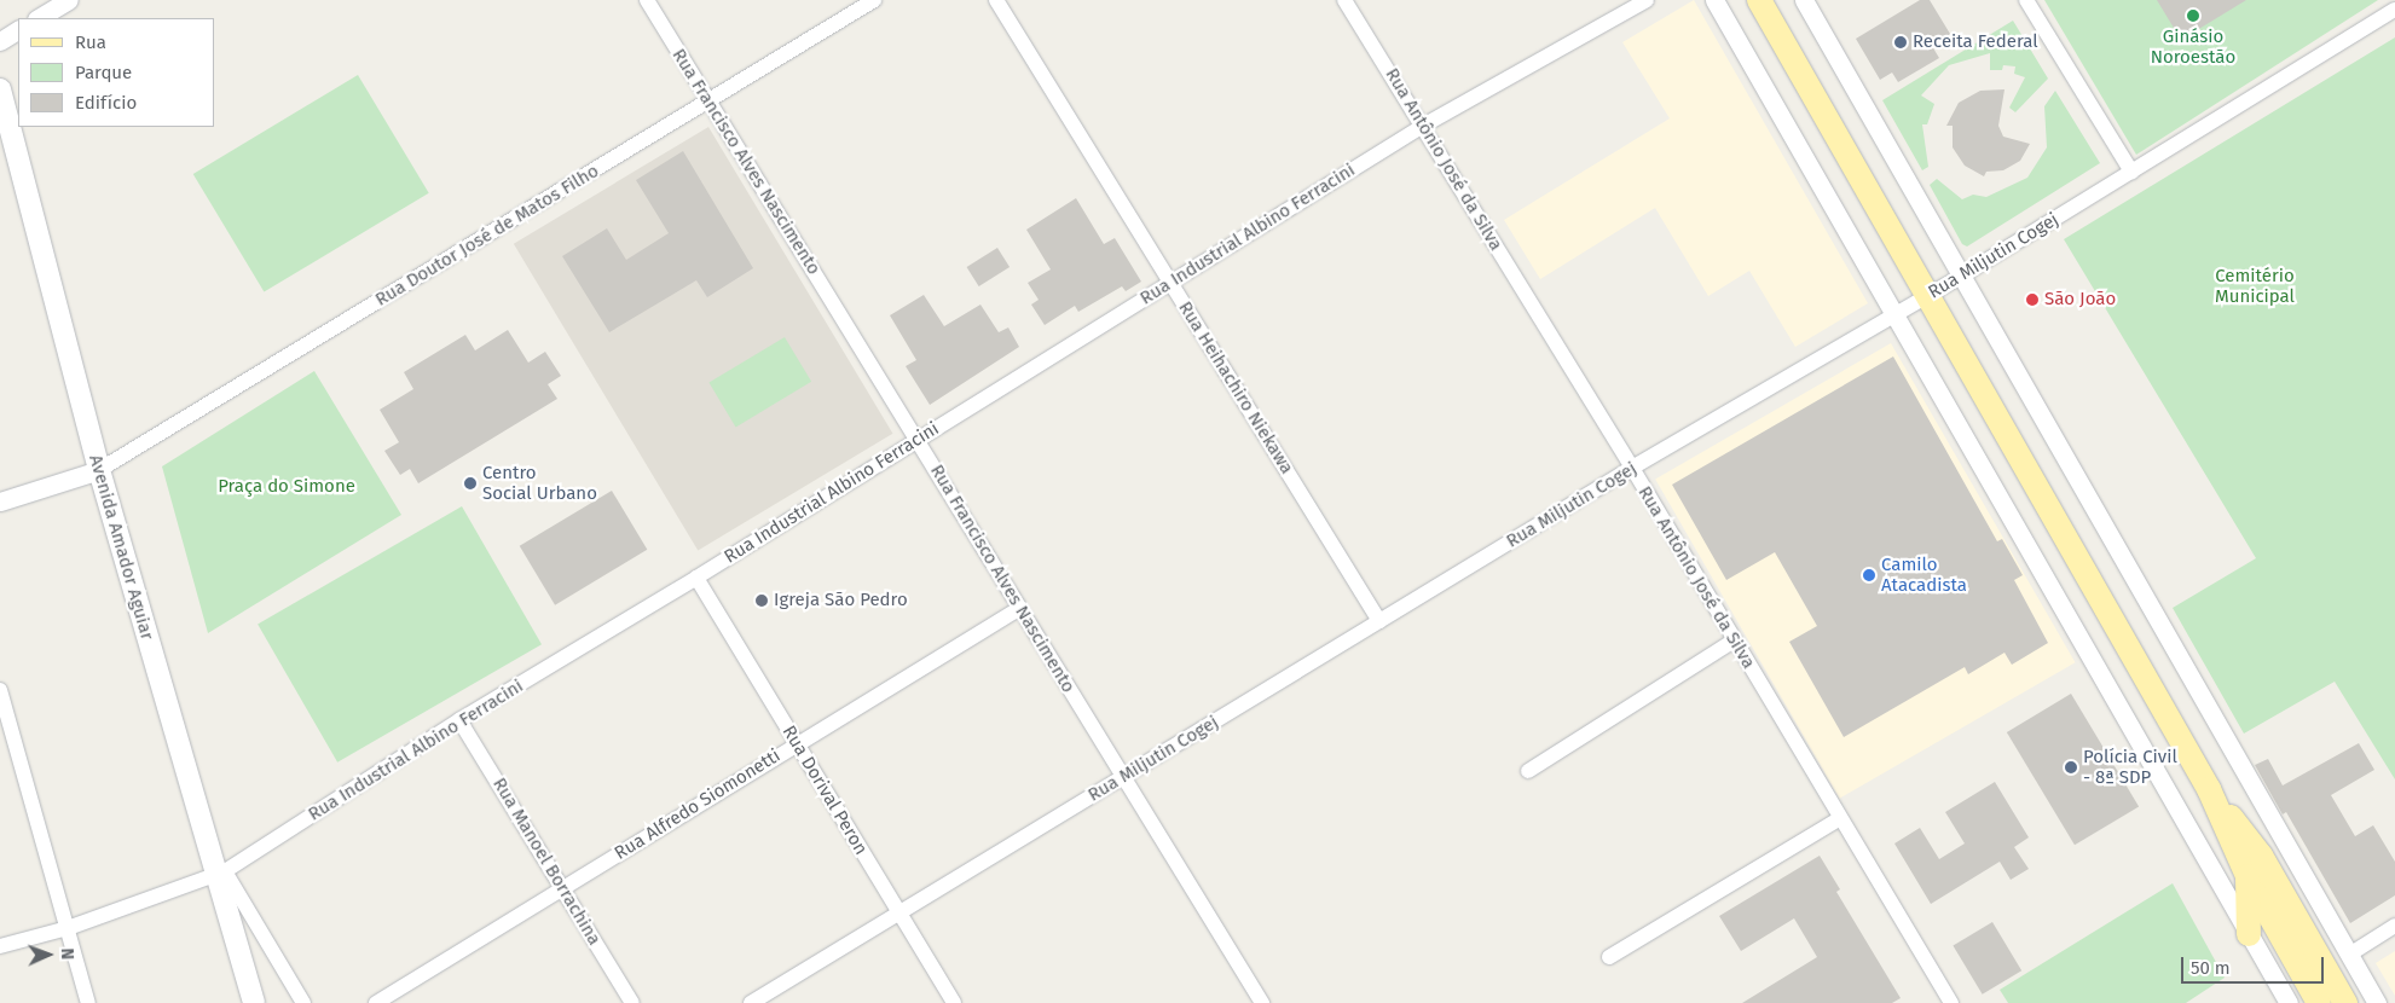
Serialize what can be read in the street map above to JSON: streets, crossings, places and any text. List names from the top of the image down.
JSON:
{
  "streets": {
    "main road": ["Avenida Amador Aguiar"],
    "street": [
      "Rua Antônio José da Silva",
      "Rua Francisco Alves Nascimento",
      "Rua Industrial Albino Ferracini",
      "Rua Doutor José de Matos Filho",
      "Rua Miljutin Cogej",
      "Rua Heihachiro Niekawa",
      "Rua Dorival Peron",
      "Rua Alfredo Siomonetti",
      "Rua Manoel Borrachina"
    ]
  },
  "crossings": [
    ["Rua Antônio José da Silva", "Rua Industrial Albino Ferracini"],
    ["Rua Antônio José da Silva", "Rua Miljutin Cogej"],
    ["Rua Francisco Alves Nascimento", "Rua Industrial Albino Ferracini"],
    ["Rua Francisco Alves Nascimento", "Rua Doutor José de Matos Filho"],
    ["Rua Francisco Alves Nascimento", "Rua Miljutin Cogej"],
    ["Rua Francisco Alves Nascimento", "Rua Alfredo Siomonetti"],
    ["Rua Industrial Albino Ferracini", "Rua Heihachiro Niekawa"],
    ["Rua Industrial Albino Ferracini", "Avenida Amador Aguiar"],
    ["Rua Industrial Albino Ferracini", "Rua Dorival Peron"],
    ["Rua Industrial Albino Ferracini", "Rua Manoel Borrachina"],
    ["Rua Doutor José de Matos Filho", "Avenida Amador Aguiar"],
    ["Rua Miljutin Cogej", "Rua Heihachiro Niekawa"],
    ["Rua Miljutin Cogej", "Rua Dorival Peron"],
    ["Rua Dorival Peron", "Rua Alfredo Siomonetti"],
    ["Rua Alfredo Siomonetti", "Rua Manoel Borrachina"]
  ],
  "parks": ["Cemitério Municipal", "Praça do Simone"],
  "places": [
    "Ginásio Noroestão",
    "Receita Federal",
    "São João",
    "Centro Social Urbano",
    "Camilo Atacadista",
    "Igreja São Pedro",
    "Polícia Civil - 8ª SDP"
  ],
  "legend": ["Rua", "Parque", "Edifício"],
  "scale_bar": "50 m",
  "north": "right"
}
